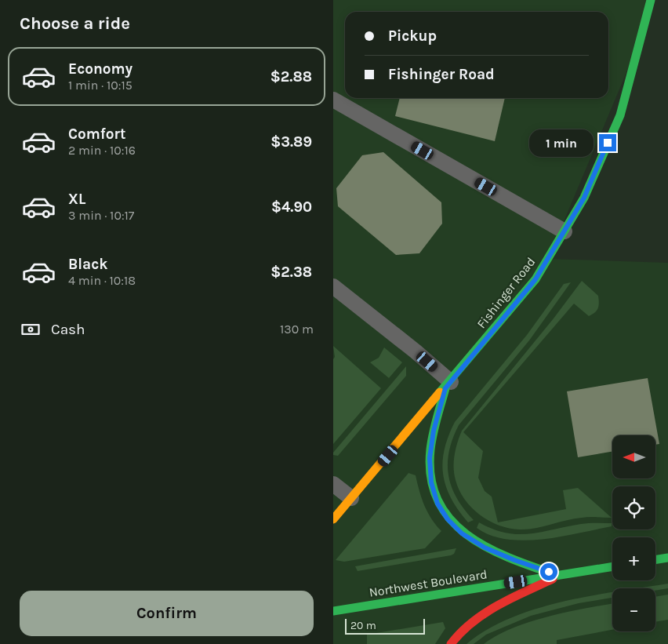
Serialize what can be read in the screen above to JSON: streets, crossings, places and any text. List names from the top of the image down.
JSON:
{
  "streets": {
    "main road": ["Fishinger Road", "Northwest Boulevard"]
  },
  "scale_bar": "20 m",
  "north": "left",
  "page": {
    "heading": "Choose a ride",
    "banner": ["Pickup", "Fishinger Road"],
    "list": [
      {
        "name": "Economy",
        "note": "1 min · 10:15",
        "value": "$2.88"
      },
      {
        "name": "Comfort",
        "note": "2 min · 10:16",
        "value": "$3.89"
      },
      {
        "name": "XL",
        "note": "3 min · 10:17",
        "value": "$4.90"
      },
      {
        "name": "Black",
        "note": "4 min · 10:18",
        "value": "$2.38"
      }
    ],
    "bubble": "1 min",
    "pay": ["Cash", "130 m"],
    "map_buttons": ["+", "−"],
    "buttons": "Confirm",
    "scale": "20 m"
  }
}
